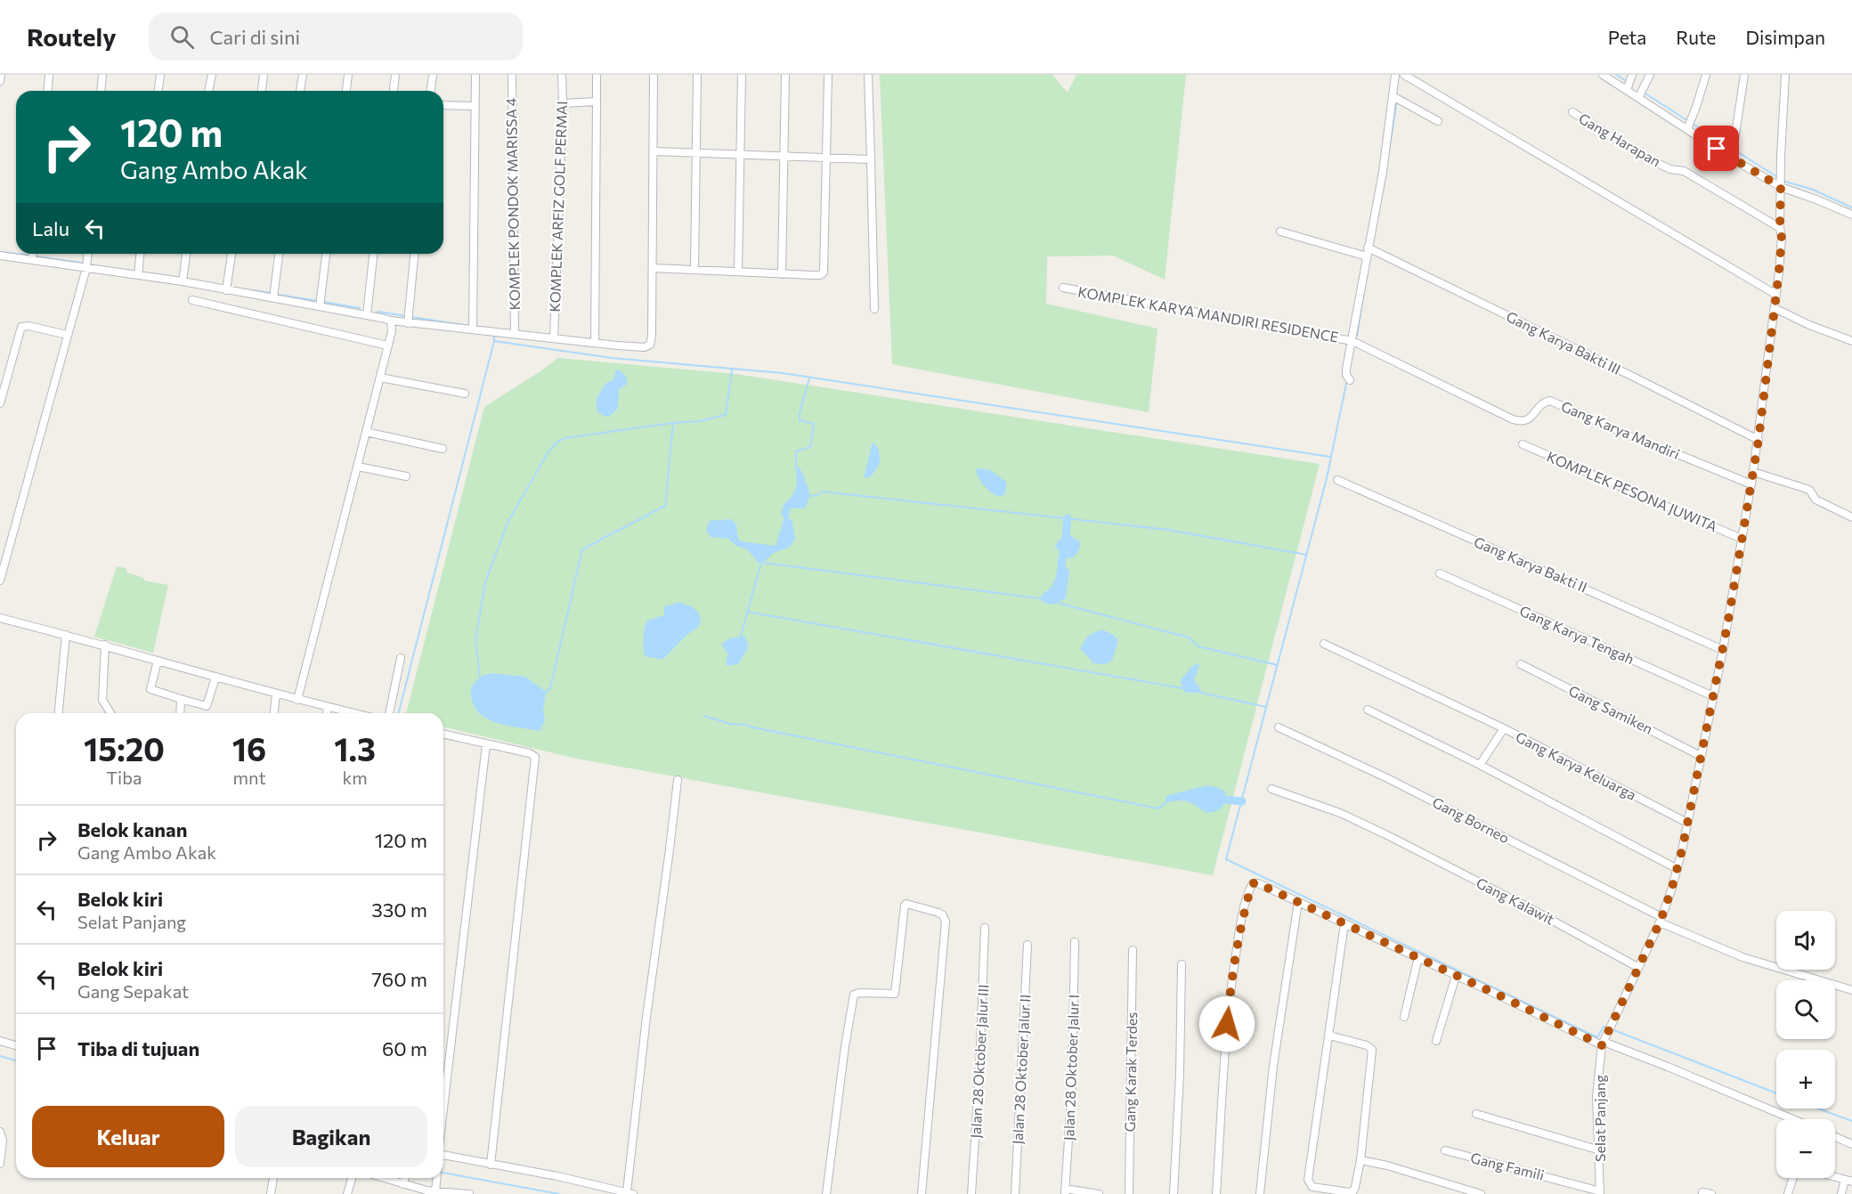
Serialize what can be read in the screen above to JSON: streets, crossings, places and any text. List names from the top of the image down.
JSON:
{
  "streets": {
    "street": [
      "Gang Harapan",
      "KOMPLEK PONDOK MARISSA 4",
      "KOMPLEK ARFIZ GOLF PERMAI",
      "KOMPLEK KARYA MANDIRI RESIDENCE",
      "Gang Karya Bakti III",
      "Gang Karya Mandiri",
      "KOMPLEK PESONA JUWITA",
      "Gang Karya Bakti II",
      "Gang Karya Tengah",
      "Gang Samiken",
      "Gang Karya Keluarga",
      "Gang Borneo",
      "Gang Kalawit",
      "Jalan 28 Oktober Jalur III",
      "Jalan 28 Oktober Jalur I",
      "Jalan 28 Oktober Jalur II",
      "Gang Karak Terdes",
      "Selat Panjang",
      "Gang Famili"
    ]
  },
  "crossings": [
    ["Gang Harapan", "Selat Panjang"],
    ["KOMPLEK KARYA MANDIRI RESIDENCE", "Gang Karya Mandiri"],
    ["Gang Karya Bakti III", "Selat Panjang"],
    ["Gang Karya Mandiri", "Selat Panjang"],
    ["KOMPLEK PESONA JUWITA", "Selat Panjang"],
    ["Gang Karya Bakti II", "Selat Panjang"],
    ["Gang Karya Tengah", "Selat Panjang"],
    ["Gang Samiken", "Selat Panjang"],
    ["Gang Karya Keluarga", "Selat Panjang"],
    ["Gang Borneo", "Selat Panjang"],
    ["Gang Kalawit", "Selat Panjang"],
    ["Selat Panjang", "Gang Famili"]
  ],
  "page": {
    "header": "Routely",
    "search": "Cari di sini",
    "nav": ["Peta", "Rute", "Disimpan"],
    "turn": ["120 m", "Gang Ambo Akak"],
    "then": "Lalu",
    "eta": [
      "15:20",
      "Tiba",
      "16",
      "mnt",
      "1.3",
      "km"
    ],
    "list": [
      {
        "name": "Belok kanan",
        "note": "Gang Ambo Akak",
        "value": "120 m"
      },
      {
        "name": "Belok kiri",
        "note": "Selat Panjang",
        "value": "330 m"
      },
      {
        "name": "Belok kiri",
        "note": "Gang Sepakat",
        "value": "760 m"
      },
      {
        "name": "Tiba di tujuan",
        "value": "60 m"
      }
    ],
    "map_buttons": ["+", "−"],
    "buttons": ["Keluar", "Bagikan"]
  }
}
